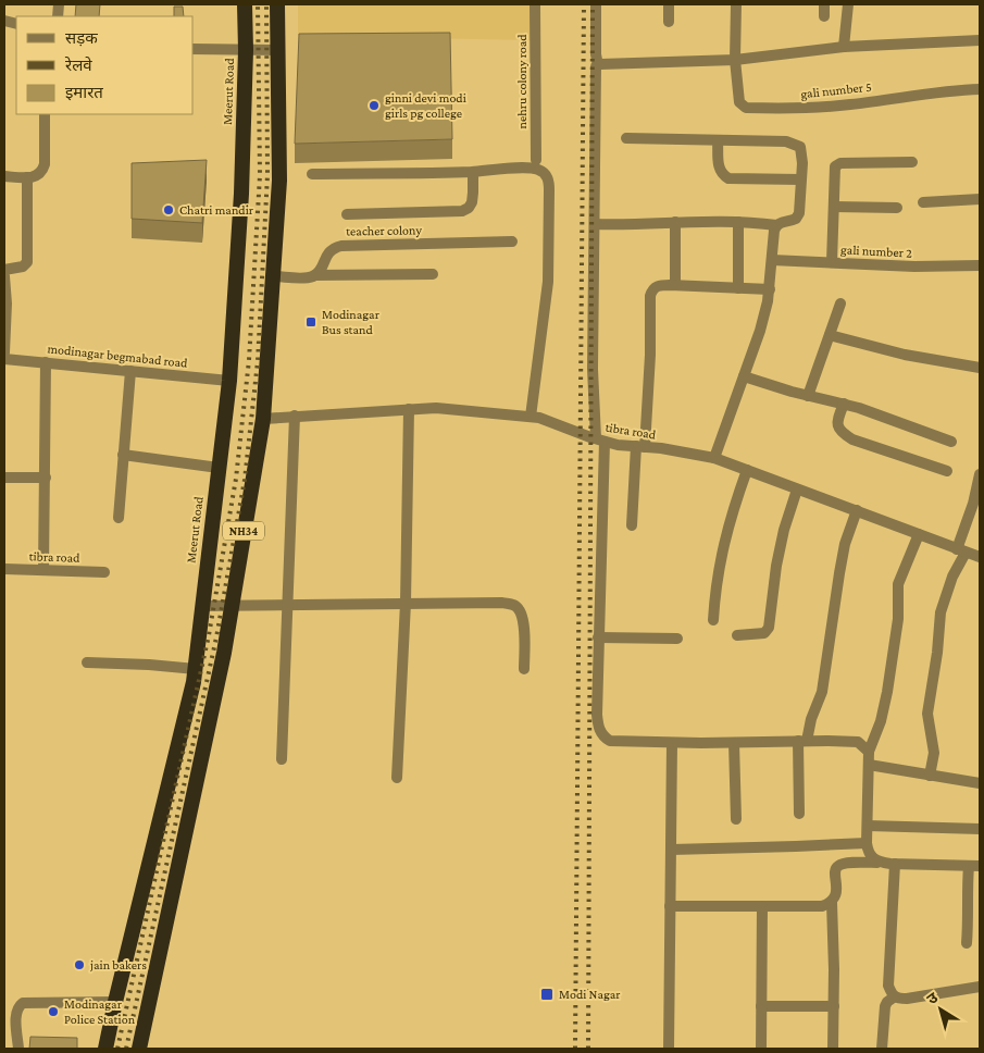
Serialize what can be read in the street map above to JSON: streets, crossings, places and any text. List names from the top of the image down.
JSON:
{
  "streets": {
    "highway": ["Meerut Road", "NH34"],
    "street": [
      "nehru colony road",
      "gali number 5",
      "teacher colony",
      "gali number 2",
      "modinagar begmabad road",
      "tibra road"
    ]
  },
  "crossings": [
    ["Meerut Road", "modinagar begmabad road"],
    ["tibra road", "NH34"]
  ],
  "places": {
    "other": [
      "ginni devi modi girls pg college",
      "Chatri mandir",
      "jain bakers",
      "Modinagar Police Station"
    ],
    "transit": ["Modinagar Bus stand", "Modi Nagar"]
  },
  "legend": ["सड़क", "रेलवे", "इमारत"],
  "north": "top left"
}
